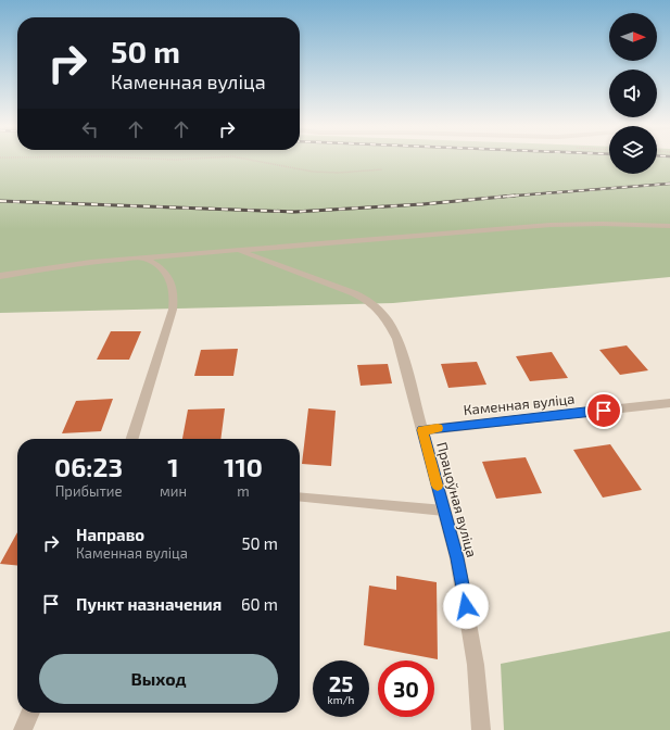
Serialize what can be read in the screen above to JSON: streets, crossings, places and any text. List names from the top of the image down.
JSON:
{
  "streets": {
    "street": ["Каменная вуліца", "Працоўная вуліца"]
  },
  "crossings": [
    ["Каменная вуліца", "Працоўная вуліца"]
  ],
  "north": "right",
  "page": {
    "turn": ["50 m", "Каменная вуліца"],
    "eta": [
      "06:23",
      "Прибытие",
      "1",
      "мин",
      "110",
      "m"
    ],
    "list": [
      {
        "name": "Направо",
        "note": "Каменная вуліца",
        "value": "50 m"
      },
      {
        "name": "Пункт назначения",
        "value": "60 m"
      }
    ],
    "buttons": "Выход",
    "speed": "25 km/h",
    "limit": "30"
  }
}
